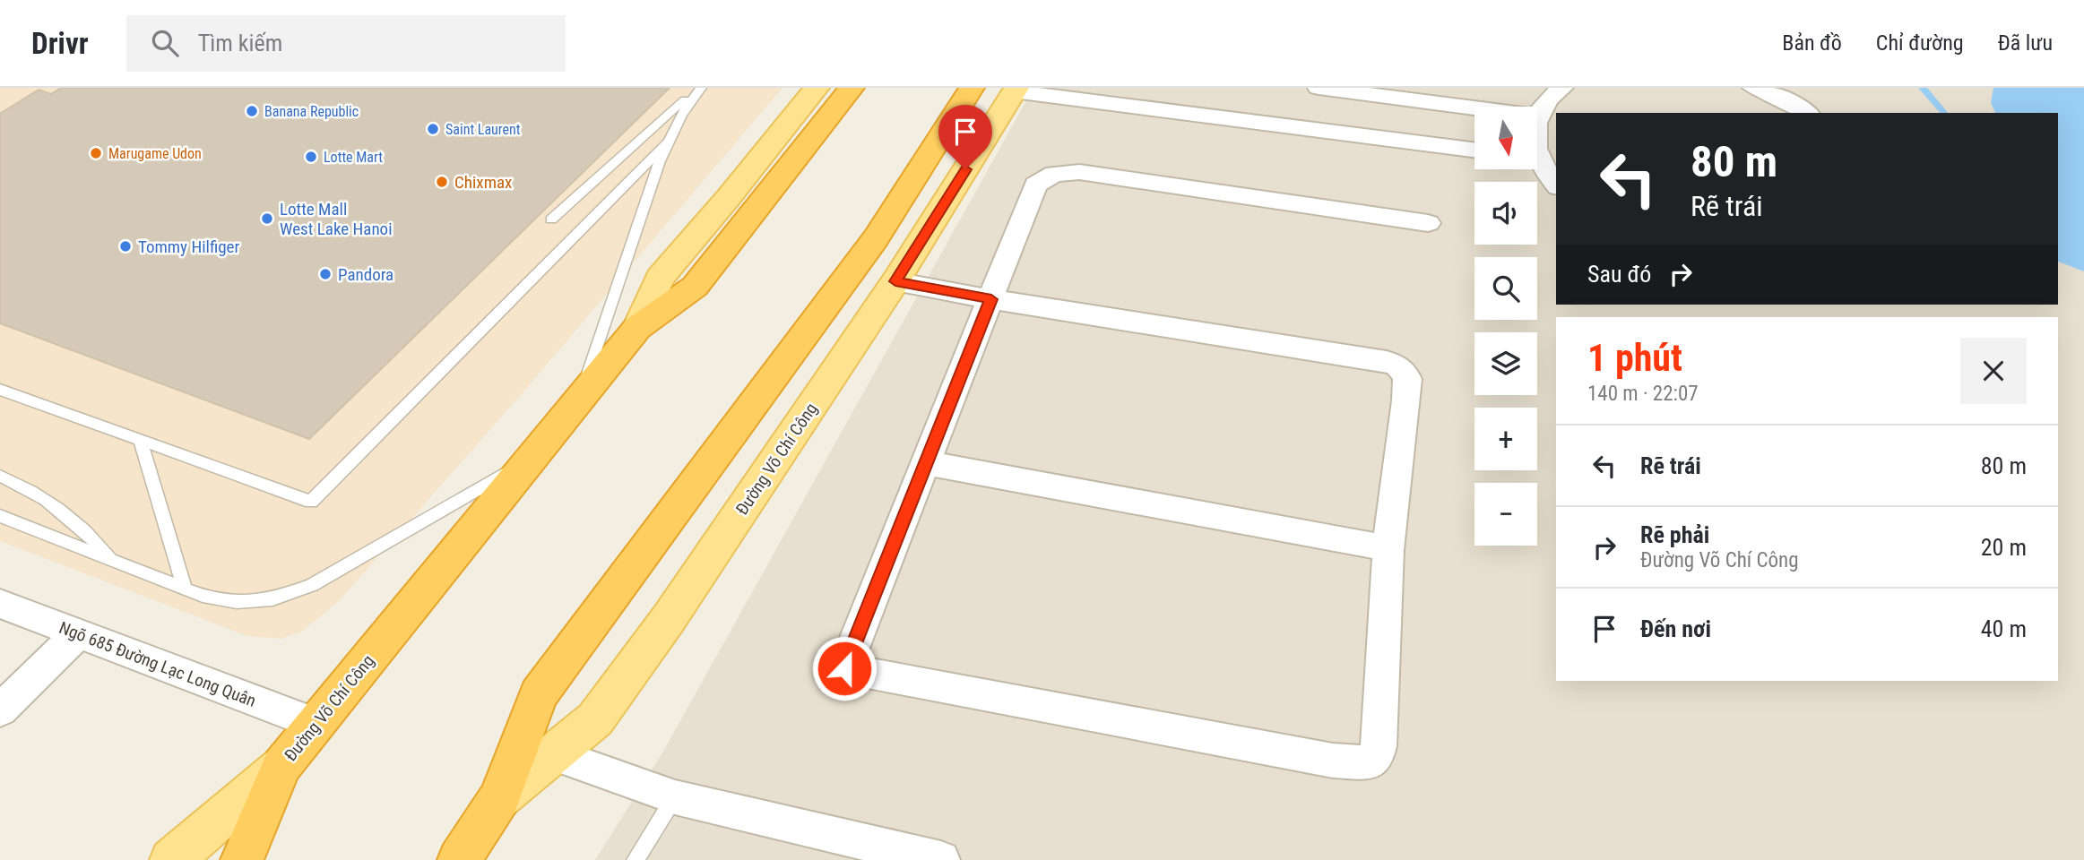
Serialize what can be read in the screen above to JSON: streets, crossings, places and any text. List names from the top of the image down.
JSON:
{
  "streets": {
    "highway": ["Đường Võ Chí Công"],
    "street": ["Ngõ 685 Đường Lạc Long Quân"]
  },
  "crossings": [
    ["Đường Võ Chí Công", "Ngõ 685 Đường Lạc Long Quân"]
  ],
  "places": [
    "Banana Republic",
    "Saint Laurent",
    "Marugame Udon",
    "Lotte Mart",
    "Chixmax",
    "Lotte Mall West Lake Hanoi",
    "Tommy Hilfiger",
    "Pandora"
  ],
  "north": "bottom",
  "page": {
    "header": "Drivr",
    "search": "Tìm kiếm",
    "nav": ["Bản đồ", "Chỉ đường", "Đã lưu"],
    "map_buttons": ["+", "−"],
    "turn": ["80 m", "Rẽ trái"],
    "then": "Sau đó",
    "heading": ["1 phút", "140 m · 22:07"],
    "list": [
      {
        "name": "Rẽ trái",
        "value": "80 m"
      },
      {
        "name": "Rẽ phải",
        "note": "Đường Võ Chí Công",
        "value": "20 m"
      },
      {
        "name": "Đến nơi",
        "value": "40 m"
      }
    ]
  }
}
